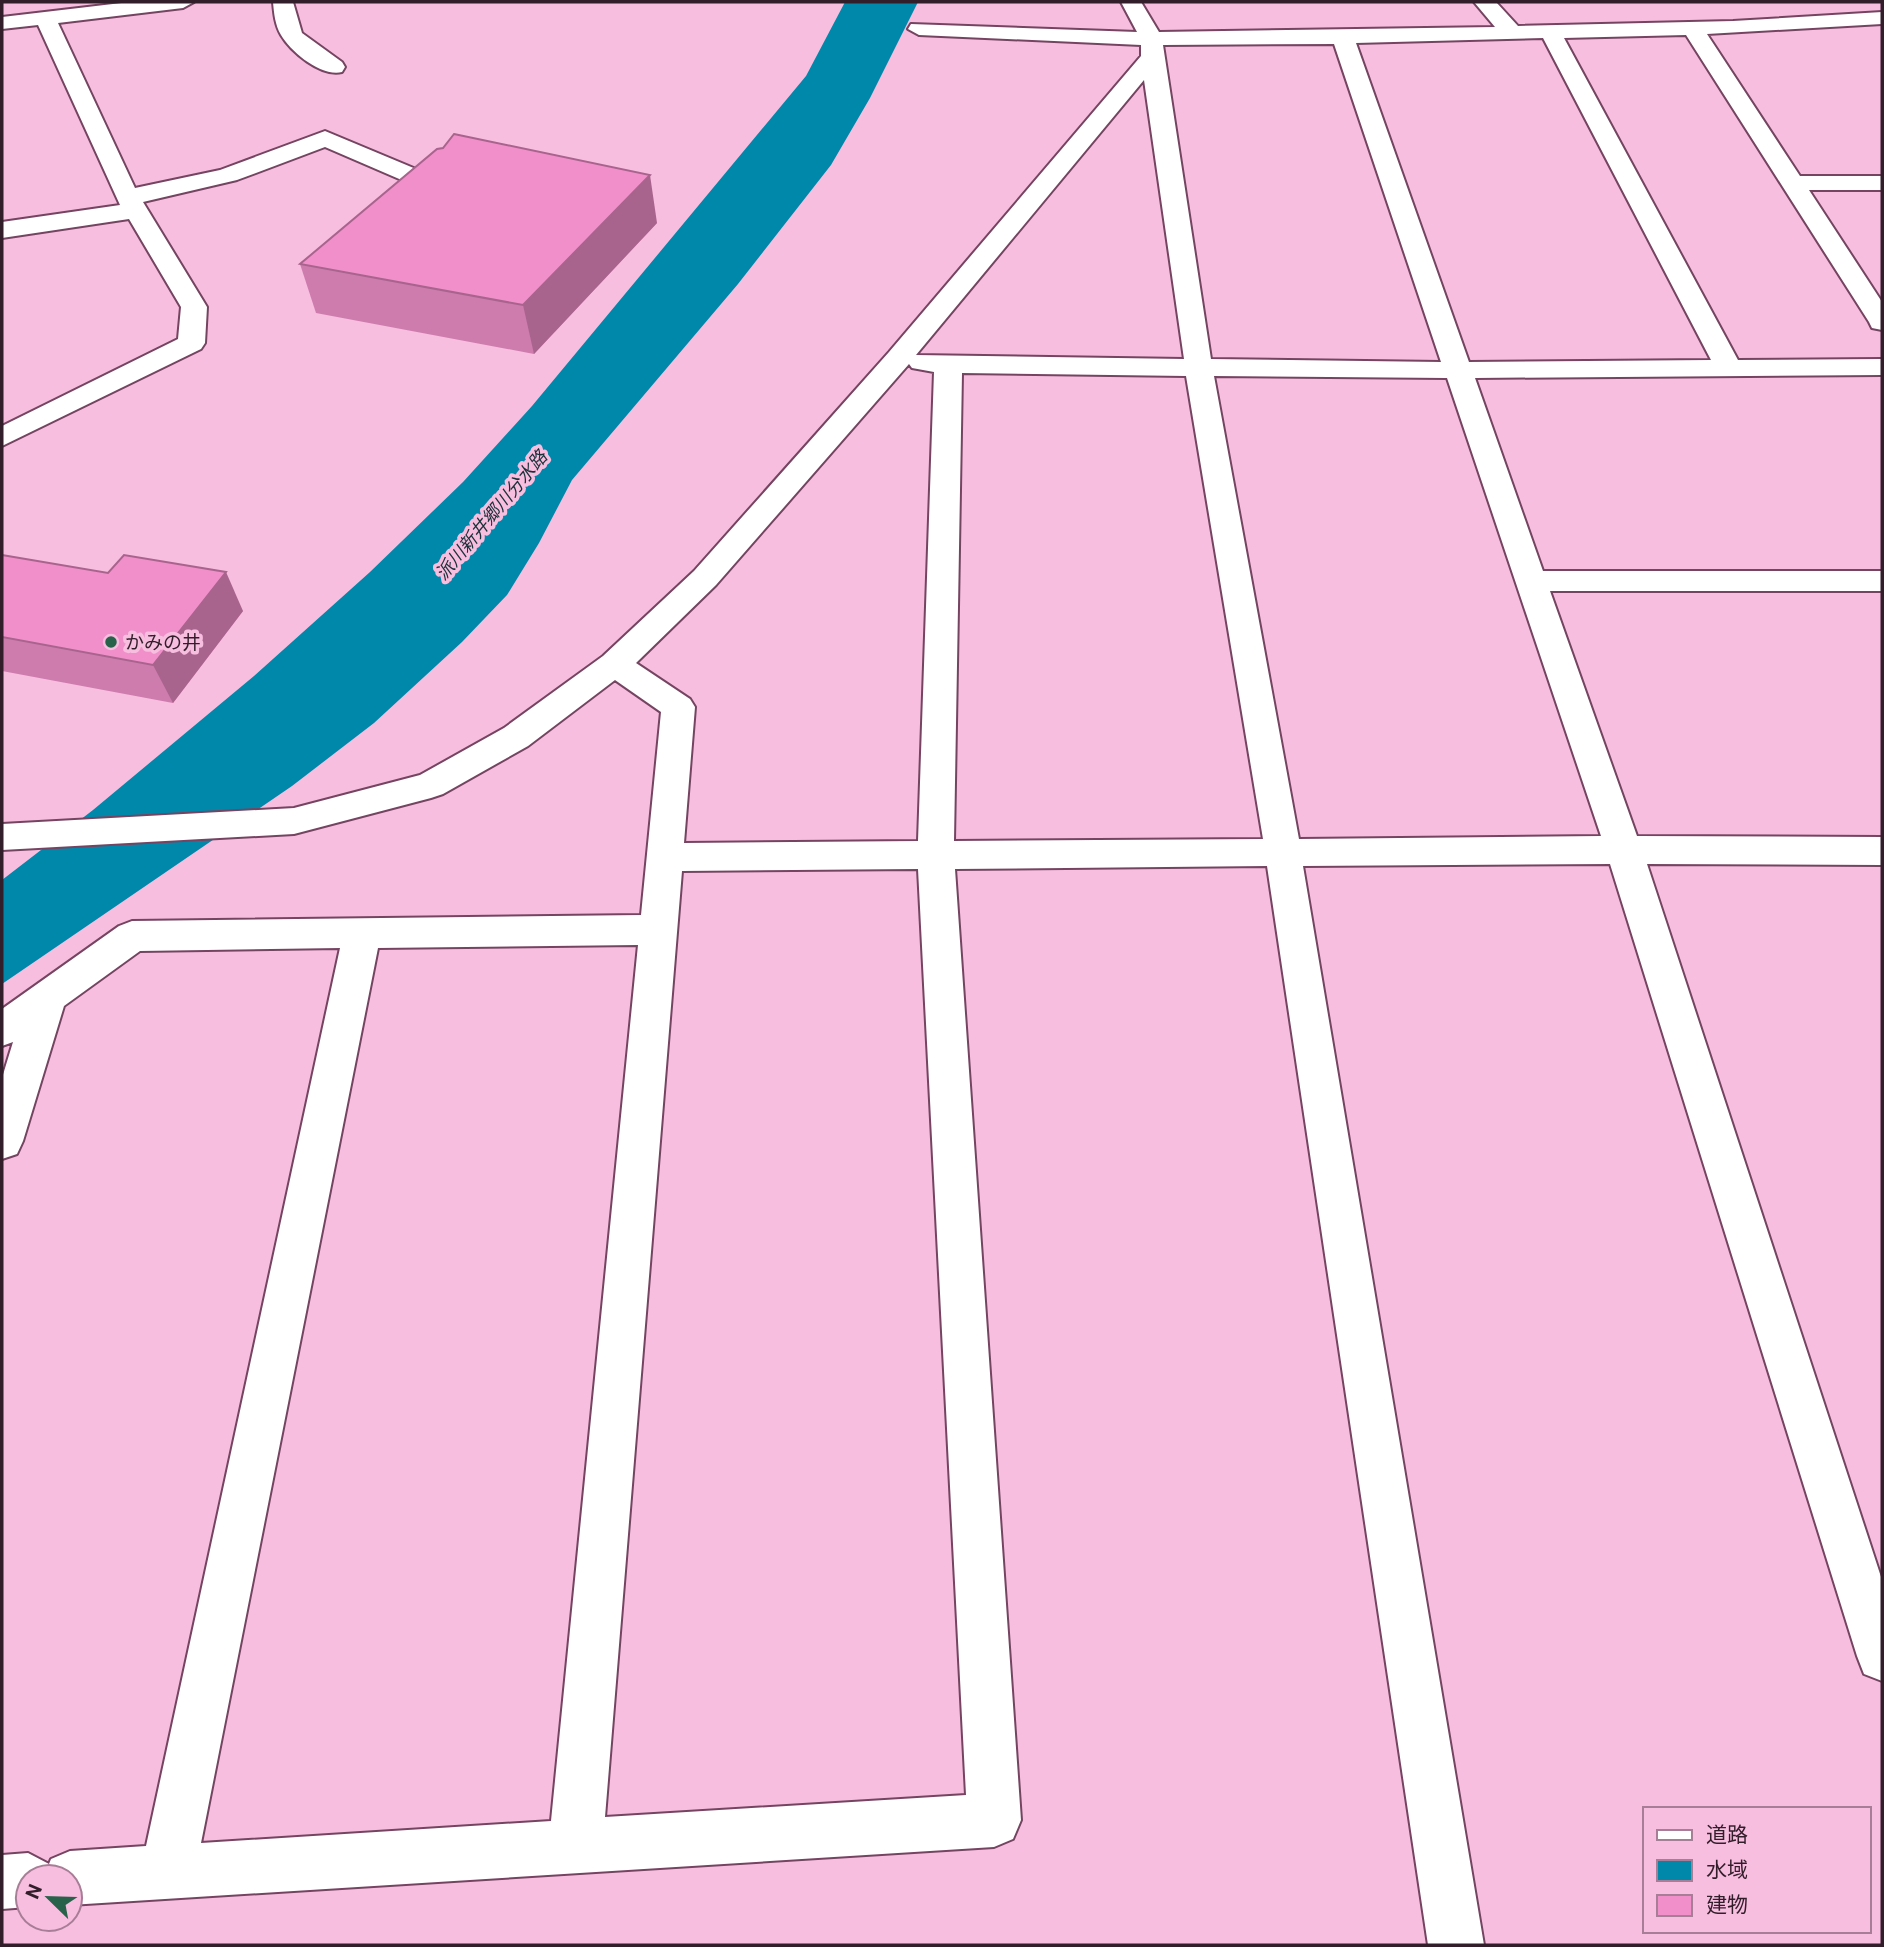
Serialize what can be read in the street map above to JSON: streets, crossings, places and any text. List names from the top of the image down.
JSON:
{
  "water": ["派川新井郷川分水路"],
  "places": ["かみの井"],
  "legend": ["道路", "水域", "建物"],
  "north": "top left"
}
